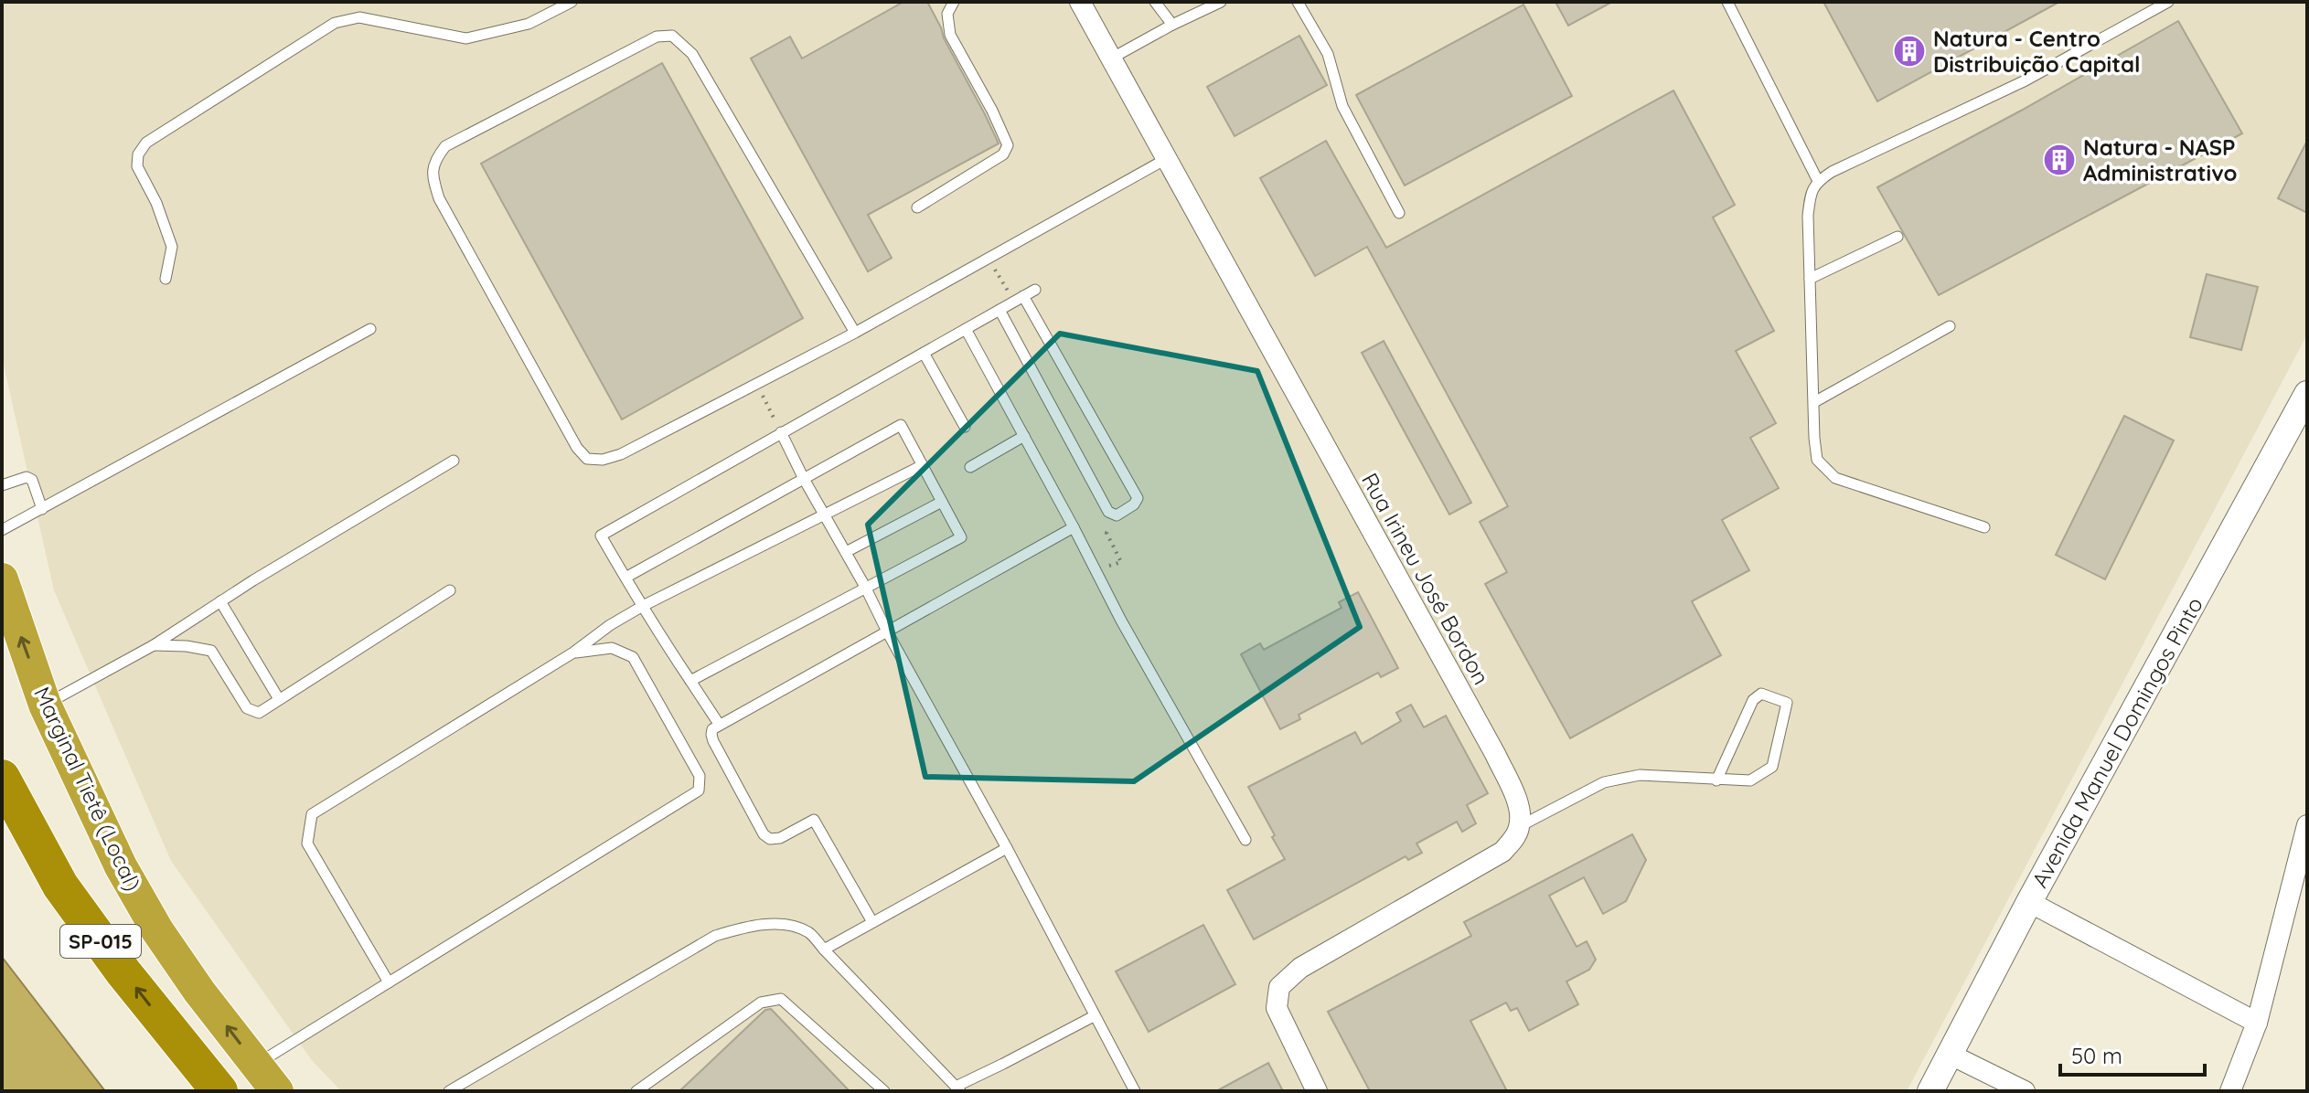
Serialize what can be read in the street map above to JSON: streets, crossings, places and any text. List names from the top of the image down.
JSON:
{
  "streets": {
    "highway": ["Marginal Tietê (Local)", "SP-015"],
    "street": ["Rua Irineu José Bordon", "Avenida Manuel Domingos Pinto"]
  },
  "places": {
    "building": ["Natura - Centro Distribuição Capital", "Natura - NASP Administrativo"]
  },
  "scale_bar": "50 m"
}
